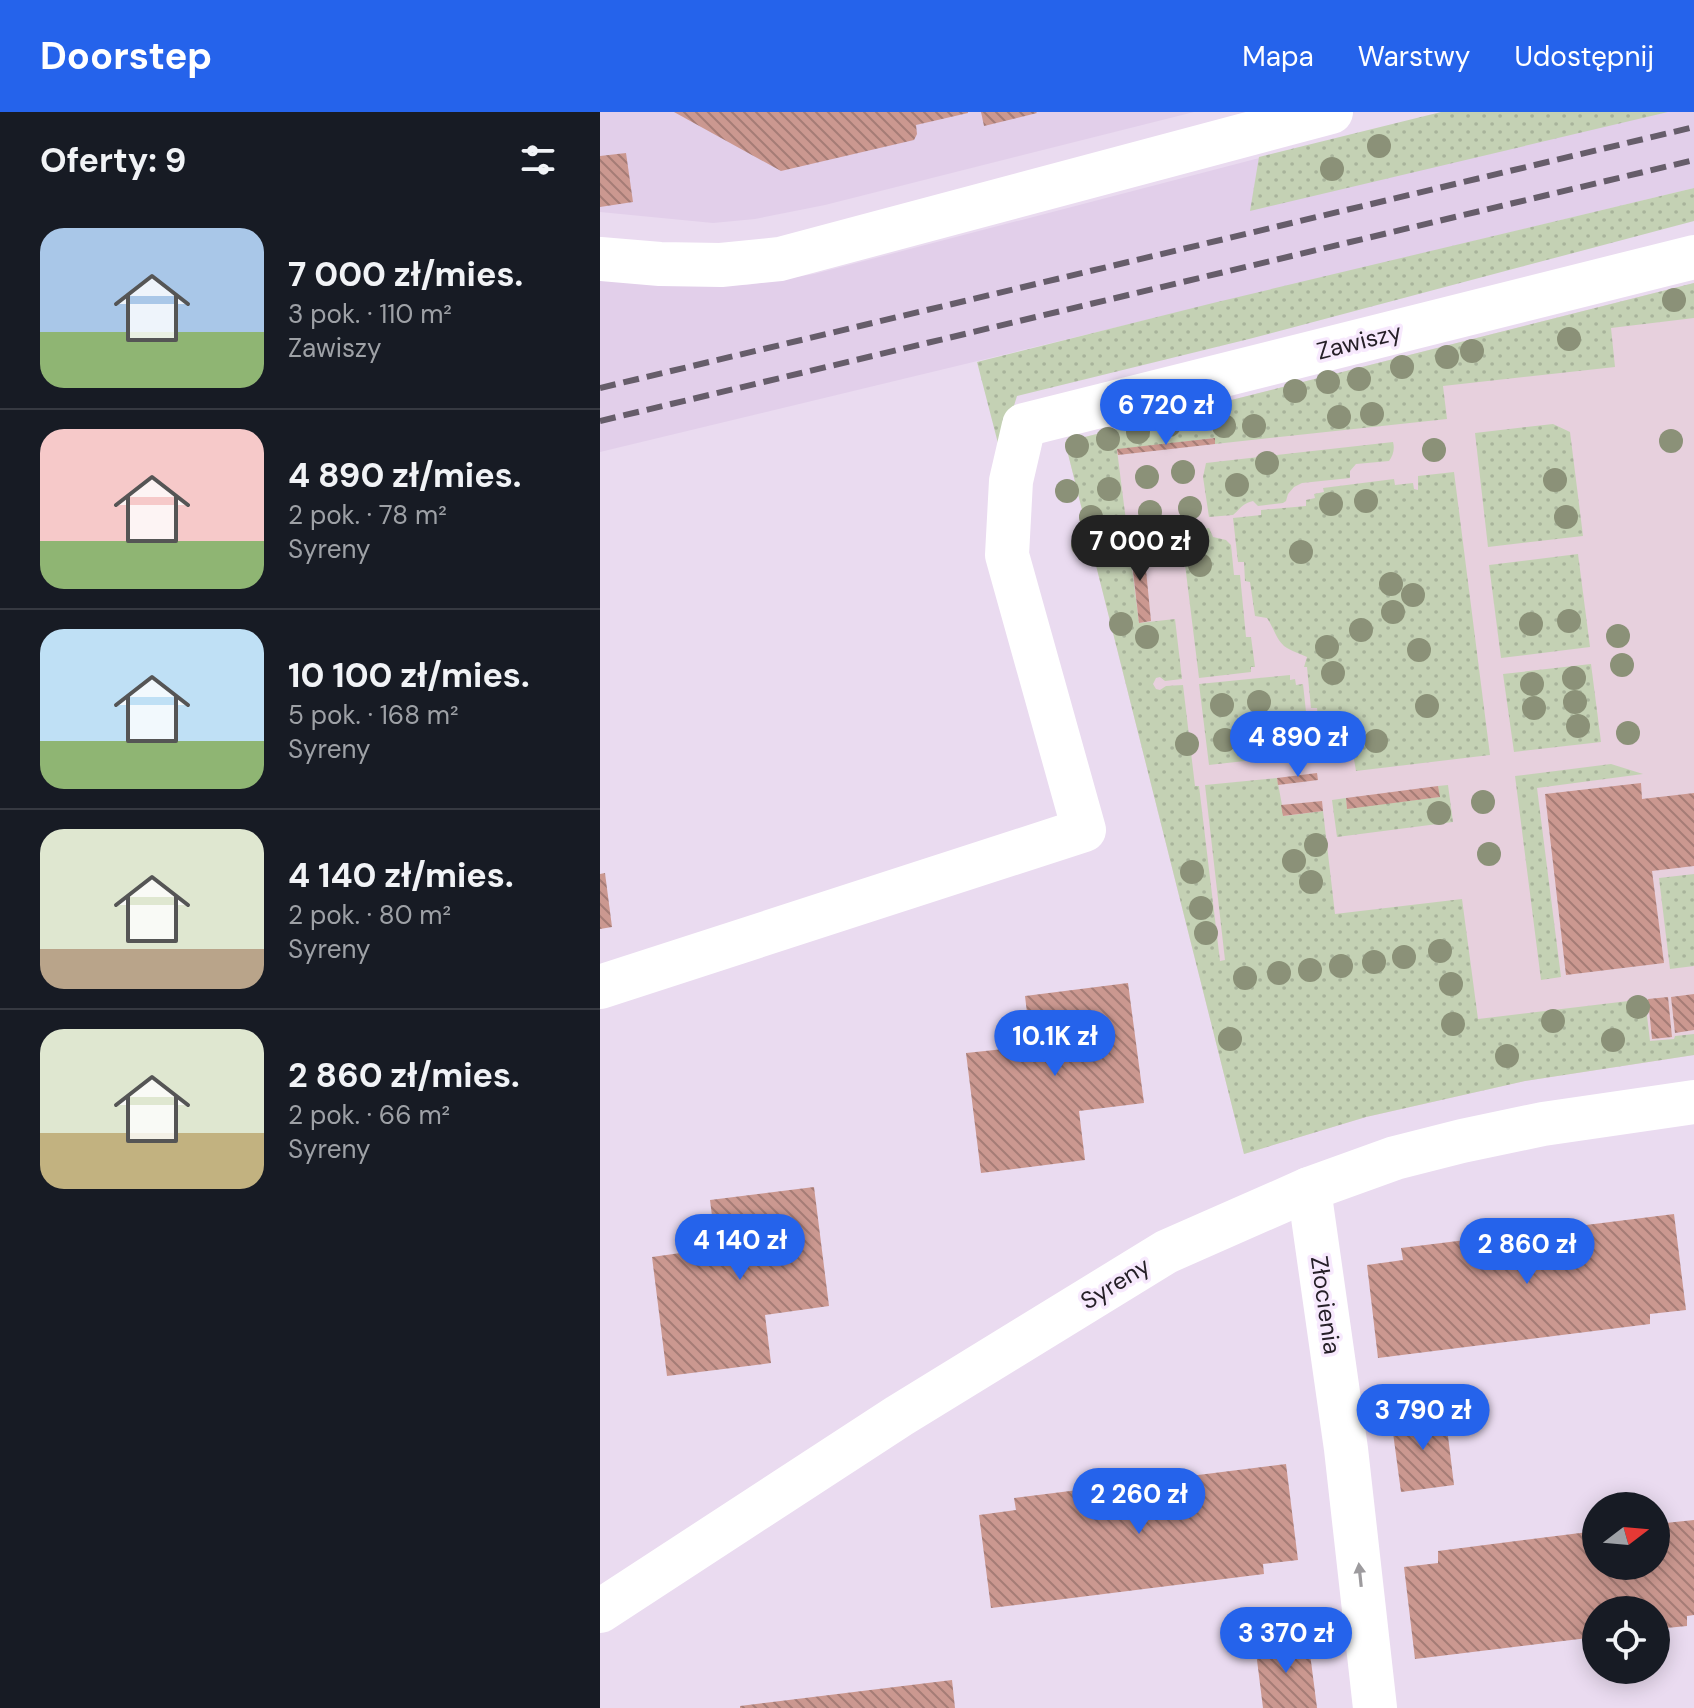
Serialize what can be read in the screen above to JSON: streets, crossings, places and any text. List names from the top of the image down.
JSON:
{
  "streets": {
    "street": ["Zawiszy", "Syreny", "Złocienia"]
  },
  "crossings": [
    ["Syreny", "Złocienia"]
  ],
  "one_way": ["Złocienia"],
  "north": "right",
  "page": {
    "header": "Doorstep",
    "nav": ["Mapa", "Warstwy", "Udostępnij"],
    "heading": "Oferty: 9",
    "list": [
      {
        "name": "7 000 zł/mies.",
        "note": "3 pok. · 110 m² · Zawiszy"
      },
      {
        "name": "4 890 zł/mies.",
        "note": "2 pok. · 78 m² · Syreny"
      },
      {
        "name": "10 100 zł/mies.",
        "note": "5 pok. · 168 m² · Syreny"
      },
      {
        "name": "4 140 zł/mies.",
        "note": "2 pok. · 80 m² · Syreny"
      },
      {
        "name": "2 860 zł/mies.",
        "note": "2 pok. · 66 m² · Syreny"
      }
    ],
    "price": [
      "6 720 zł",
      "7 000 zł",
      "4 890 zł",
      "10.1K zł",
      "4 140 zł",
      "2 860 zł",
      "3 790 zł",
      "2 260 zł",
      "3 370 zł"
    ]
  }
}
